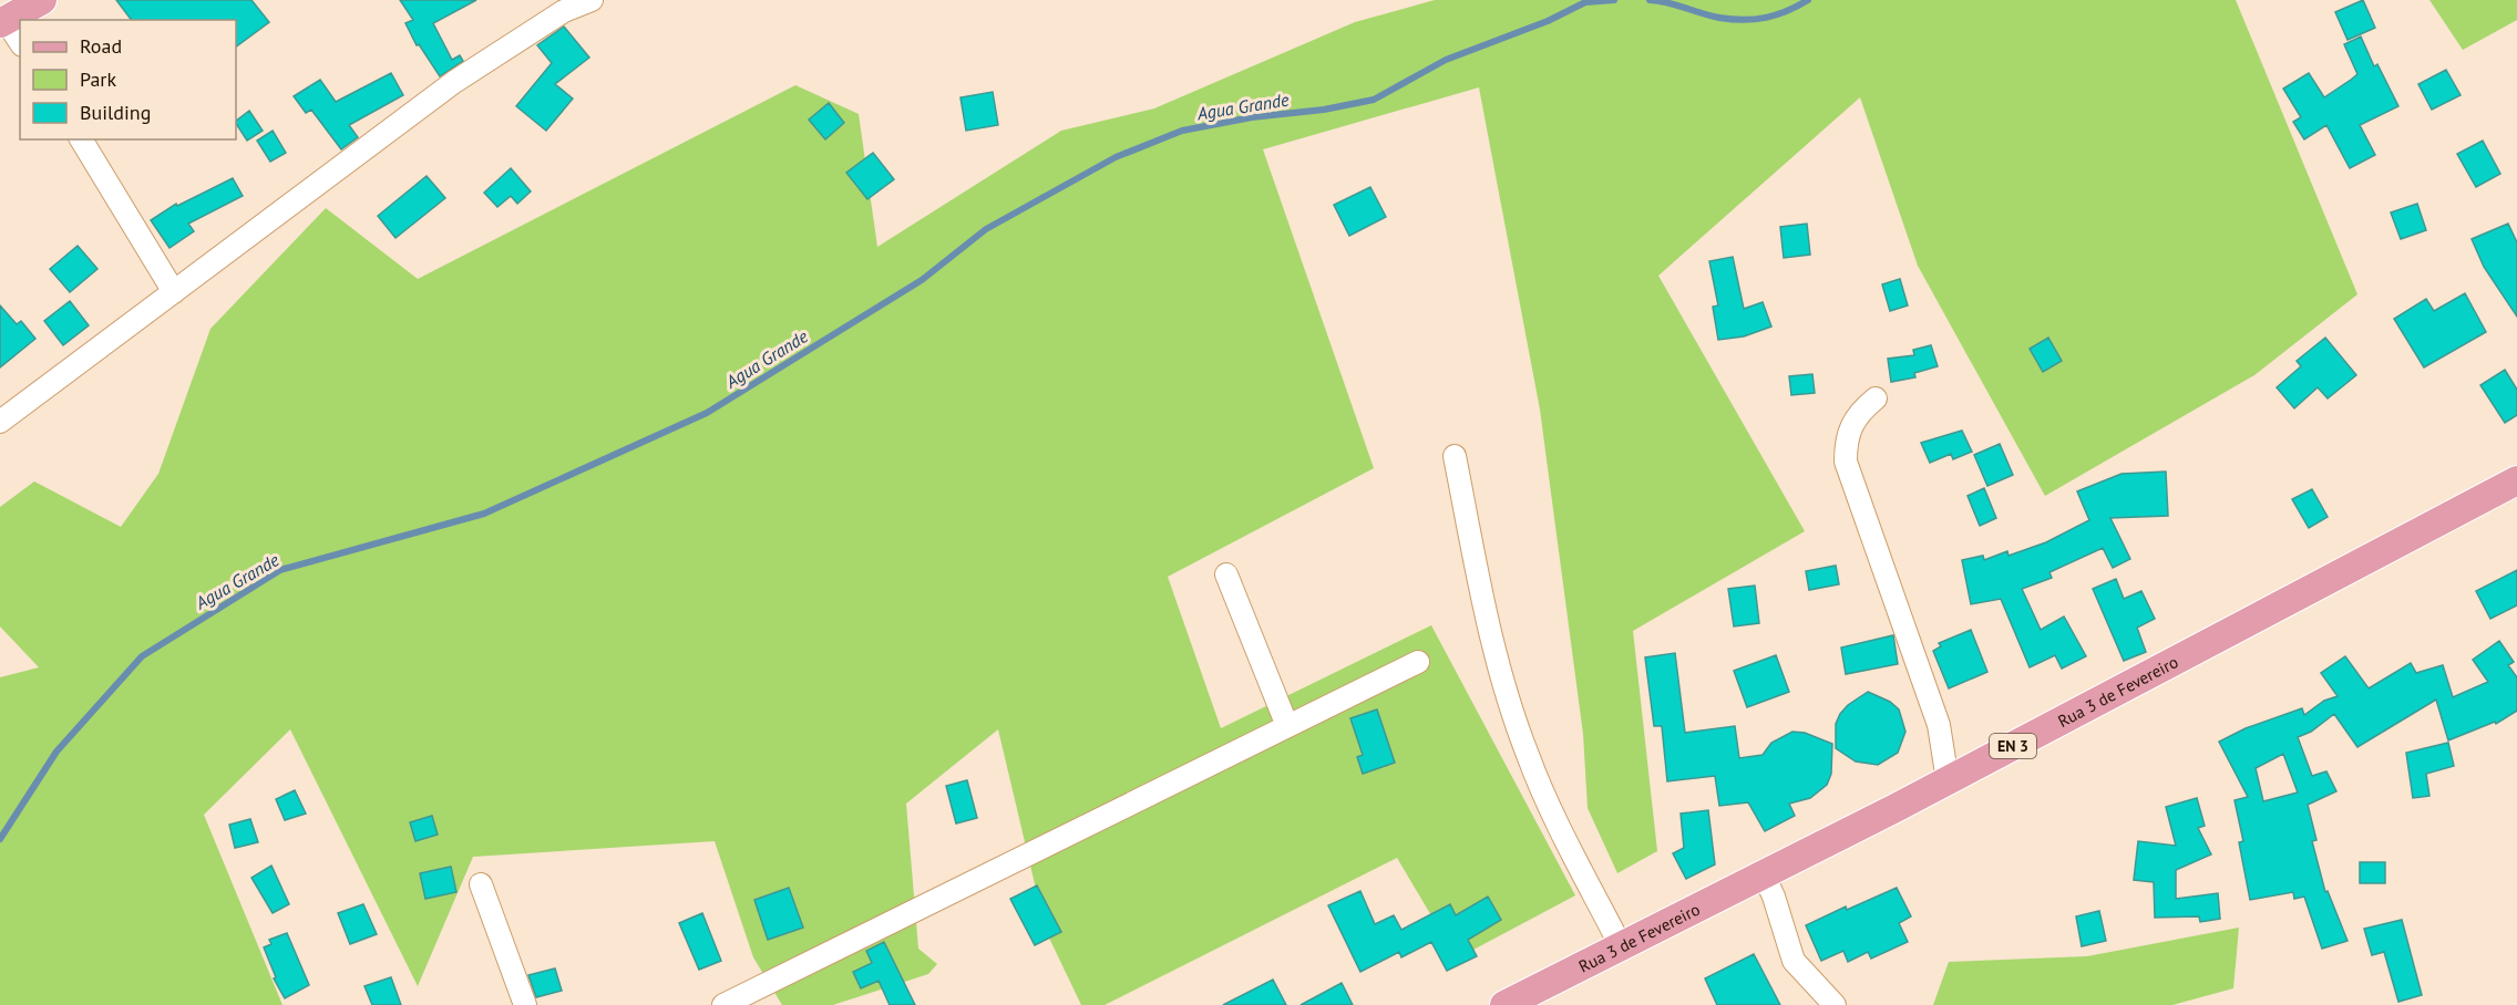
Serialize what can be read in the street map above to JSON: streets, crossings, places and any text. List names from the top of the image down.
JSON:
{
  "streets": {
    "main road": ["Rua 3 de Fevereiro", "EN 3"]
  },
  "water": ["Agua Grande"],
  "legend": ["Road", "Park", "Building"]
}
